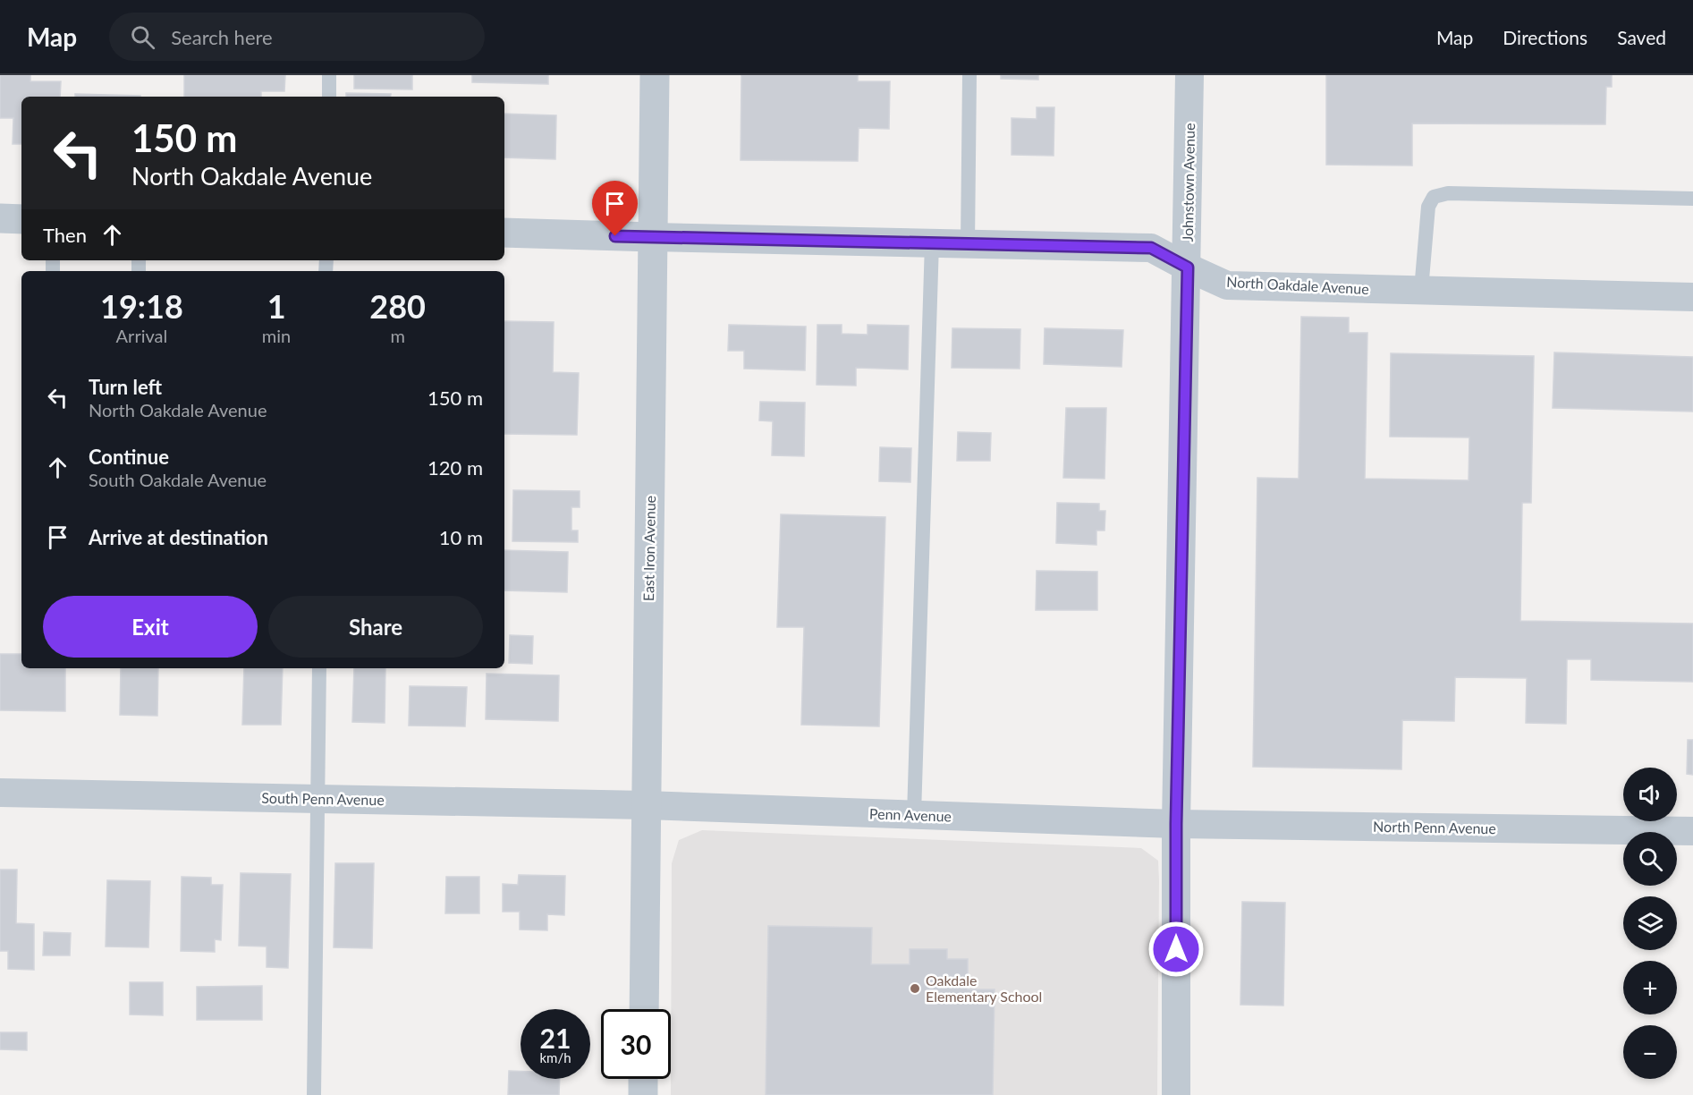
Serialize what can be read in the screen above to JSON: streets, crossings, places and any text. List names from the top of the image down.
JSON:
{
  "streets": {
    "street": [
      "Johnstown Avenue",
      "North Oakdale Avenue",
      "East Iron Avenue",
      "South Penn Avenue",
      "Penn Avenue",
      "North Penn Avenue"
    ]
  },
  "crossings": [
    ["Johnstown Avenue", "North Oakdale Avenue"],
    ["Johnstown Avenue", "Penn Avenue"],
    ["Johnstown Avenue", "North Penn Avenue"],
    ["North Oakdale Avenue", "East Iron Avenue"],
    ["East Iron Avenue", "South Penn Avenue"],
    ["East Iron Avenue", "Penn Avenue"],
    ["South Penn Avenue", "Penn Avenue"],
    ["Penn Avenue", "North Penn Avenue"]
  ],
  "places": ["Oakdale Elementary School"],
  "page": {
    "header": "Map",
    "search": "Search here",
    "nav": ["Map", "Directions", "Saved"],
    "turn": ["150 m", "North Oakdale Avenue"],
    "then": "Then",
    "eta": [
      "19:18",
      "Arrival",
      "1",
      "min",
      "280",
      "m"
    ],
    "list": [
      {
        "name": "Turn left",
        "note": "North Oakdale Avenue",
        "value": "150 m"
      },
      {
        "name": "Continue",
        "note": "South Oakdale Avenue",
        "value": "120 m"
      },
      {
        "name": "Arrive at destination",
        "value": "10 m"
      }
    ],
    "buttons": ["Exit", "Share"],
    "map_buttons": ["+", "−"],
    "speed": "21 km/h",
    "limit": "30"
  }
}
